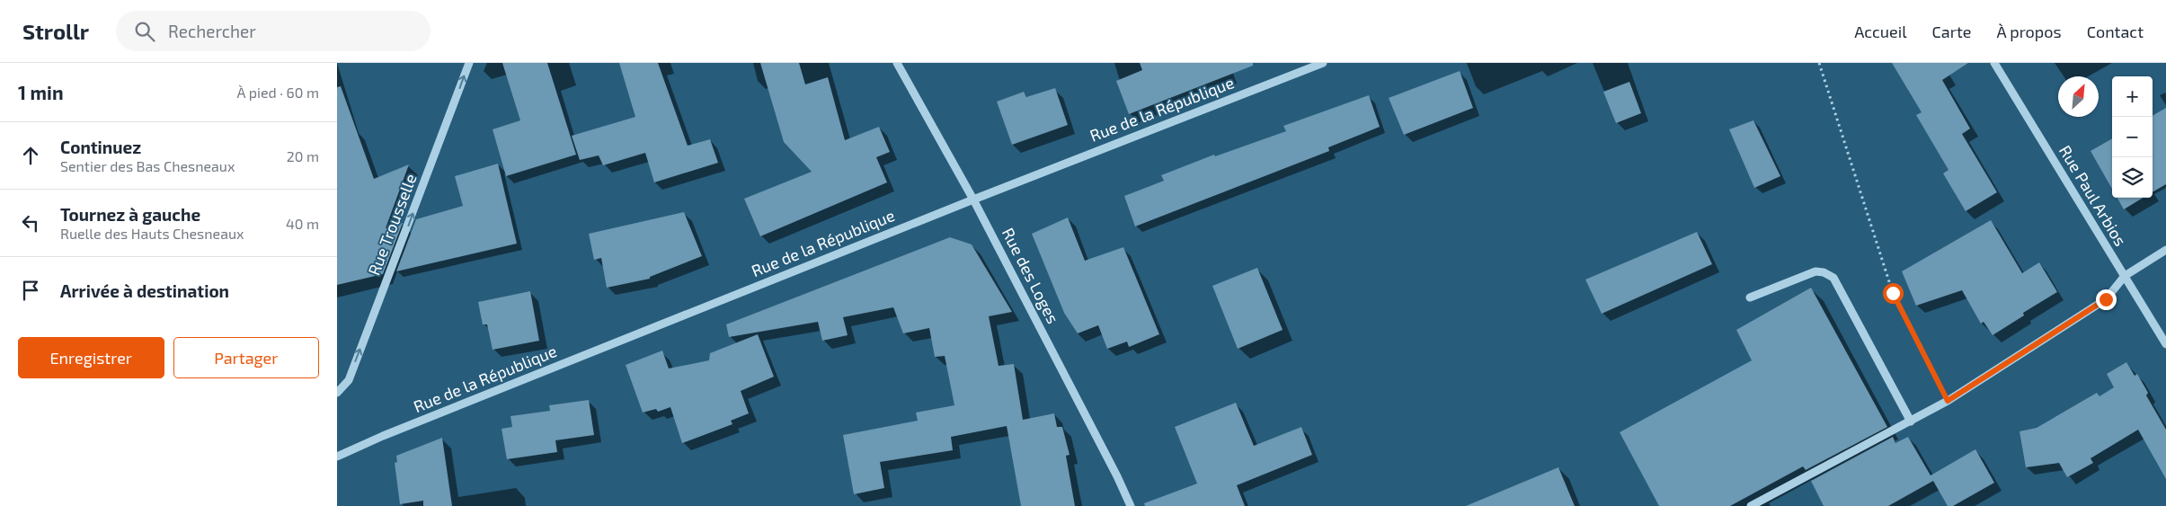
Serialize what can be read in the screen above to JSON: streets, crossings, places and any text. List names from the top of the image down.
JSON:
{
  "streets": {
    "street": [
      "Rue de la République",
      "Rue Paul Arbios",
      "Rue Trousselle",
      "Rue des Loges"
    ]
  },
  "crossings": [
    ["Rue de la République", "Rue des Loges"]
  ],
  "one_way": ["Rue Trousselle"],
  "north": "top right",
  "page": {
    "header": "Strollr",
    "search": "Rechercher",
    "nav": [
      "Accueil",
      "Carte",
      "À propos",
      "Contact"
    ],
    "heading": ["1 min", "À pied · 60 m"],
    "map_buttons": ["+", "−"],
    "list": [
      ["Continuez", "Sentier des Bas Chesneaux", "20 m"],
      ["Tournez à gauche", "Ruelle des Hauts Chesneaux", "40 m"],
      "Arrivée à destination"
    ],
    "buttons": ["Enregistrer", "Partager"]
  }
}
